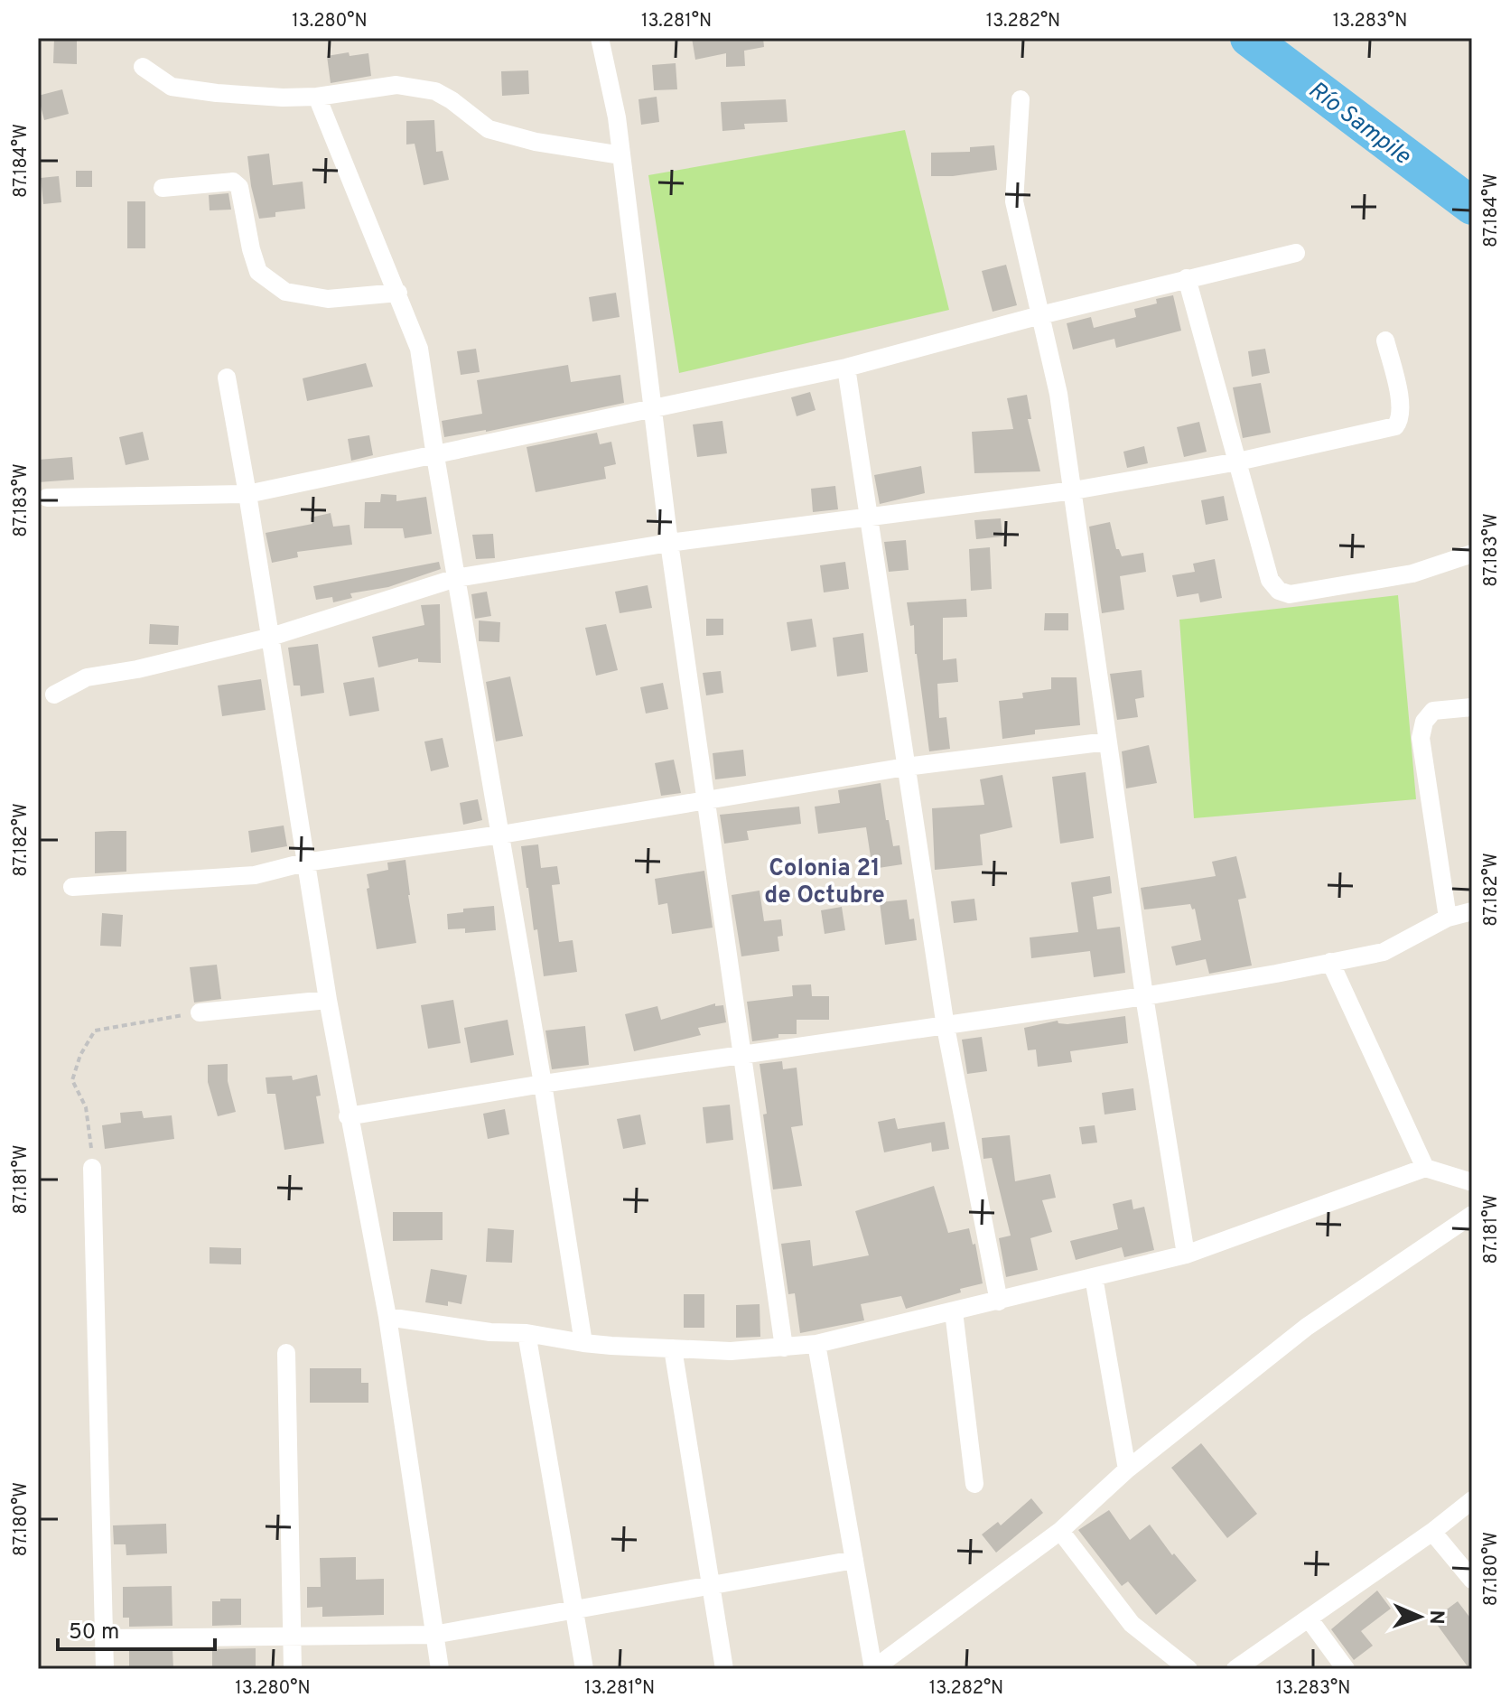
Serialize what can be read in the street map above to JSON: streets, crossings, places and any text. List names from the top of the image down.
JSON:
{
  "districts": ["Colonia 21 de Octubre"],
  "water": ["Río Sampile"],
  "scale_bar": "50 m",
  "north": "right",
  "coordinates": [
    "13.280°N",
    "13.281°N",
    "13.282°N",
    "13.283°N",
    "87.184°W",
    "87.183°W",
    "87.182°W",
    "87.181°W",
    "87.180°W"
  ]
}
